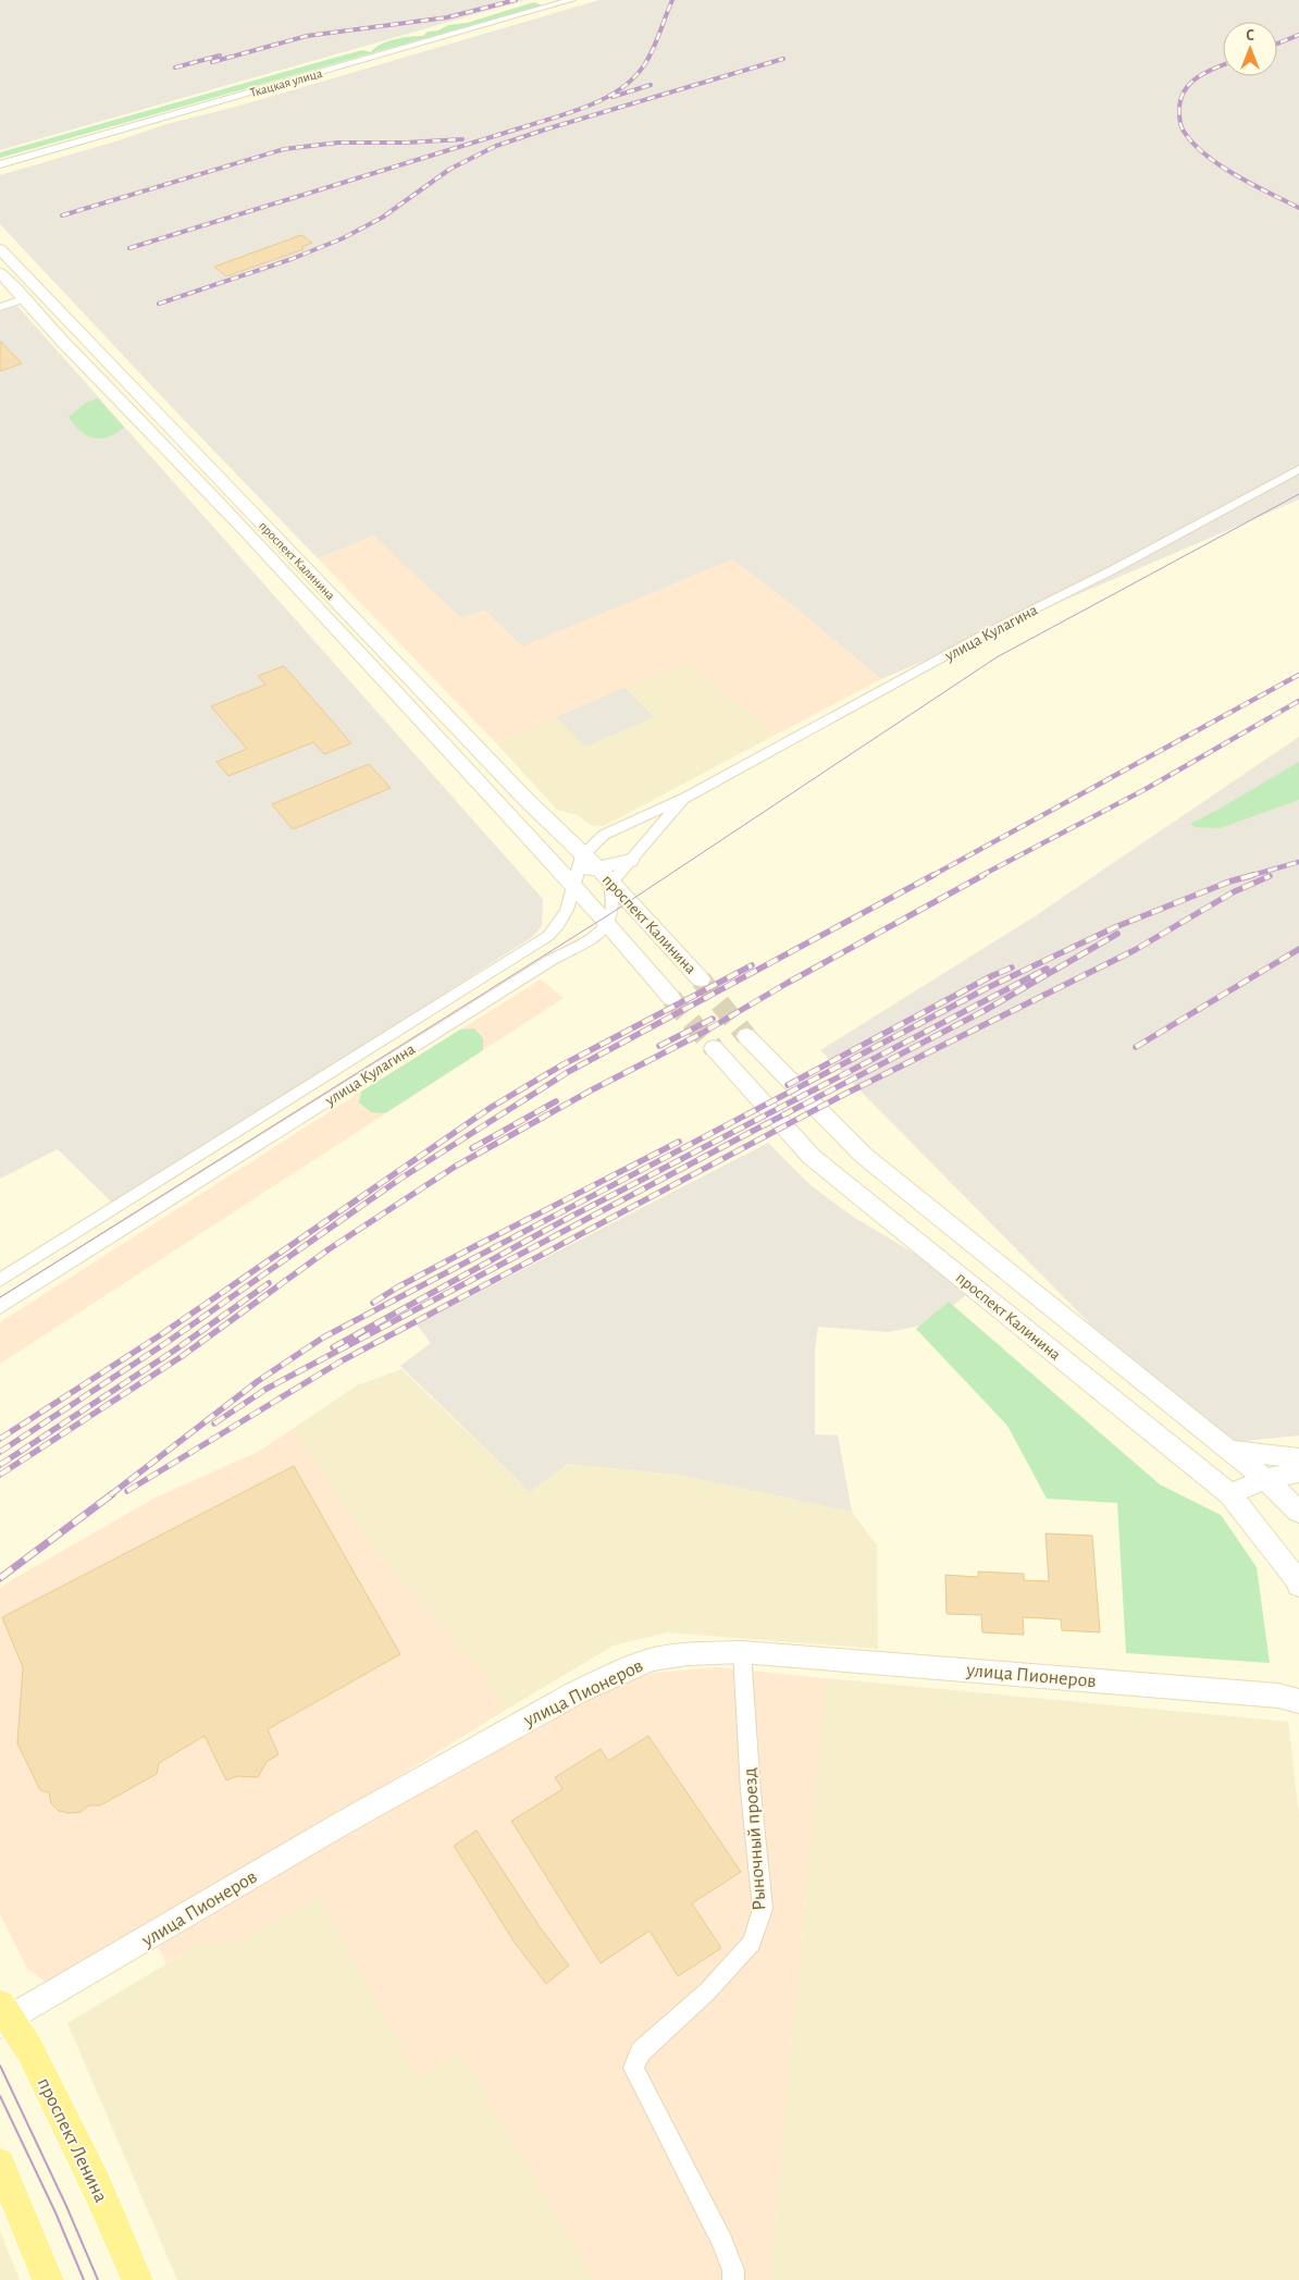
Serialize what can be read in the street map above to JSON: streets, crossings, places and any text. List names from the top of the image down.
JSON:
{
  "streets": {
    "main road": ["проспект Калинина", "улица Пионеров", "проспект Ленина"],
    "street": ["Ткацкая улица", "улица Кулагина", "Рыночный проезд"]
  },
  "crossings": [
    ["проспект Калинина", "улица Кулагина"],
    ["улица Пионеров", "Рыночный проезд"],
    ["улица Пионеров", "проспект Ленина"]
  ],
  "north": "top"
}
